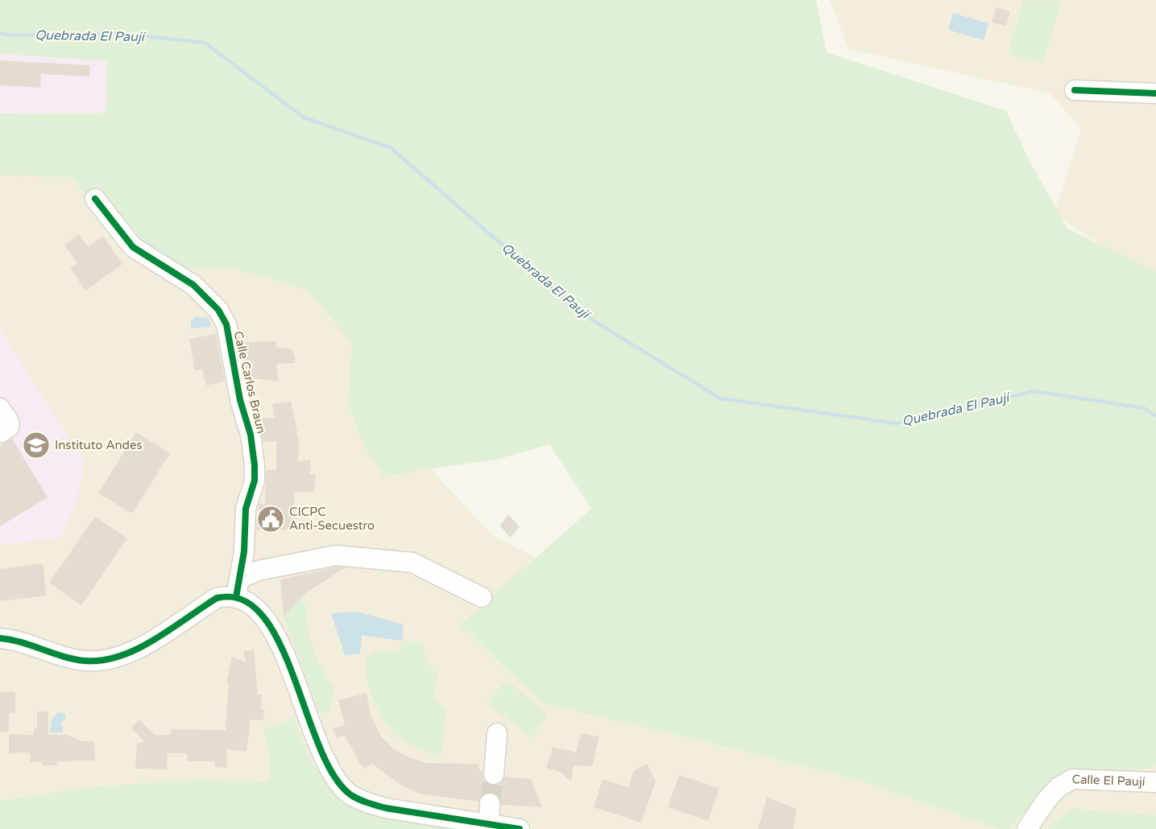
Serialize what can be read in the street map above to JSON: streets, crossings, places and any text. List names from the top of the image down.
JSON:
{
  "streets": {
    "street": ["Calle Carlos Braun", "Calle El Paují"]
  },
  "water": ["Quebrada El Paují"],
  "places": {
    "school or university": ["Instituto Andes"],
    "public building": ["CICPC Anti-Secuestro"]
  }
}
